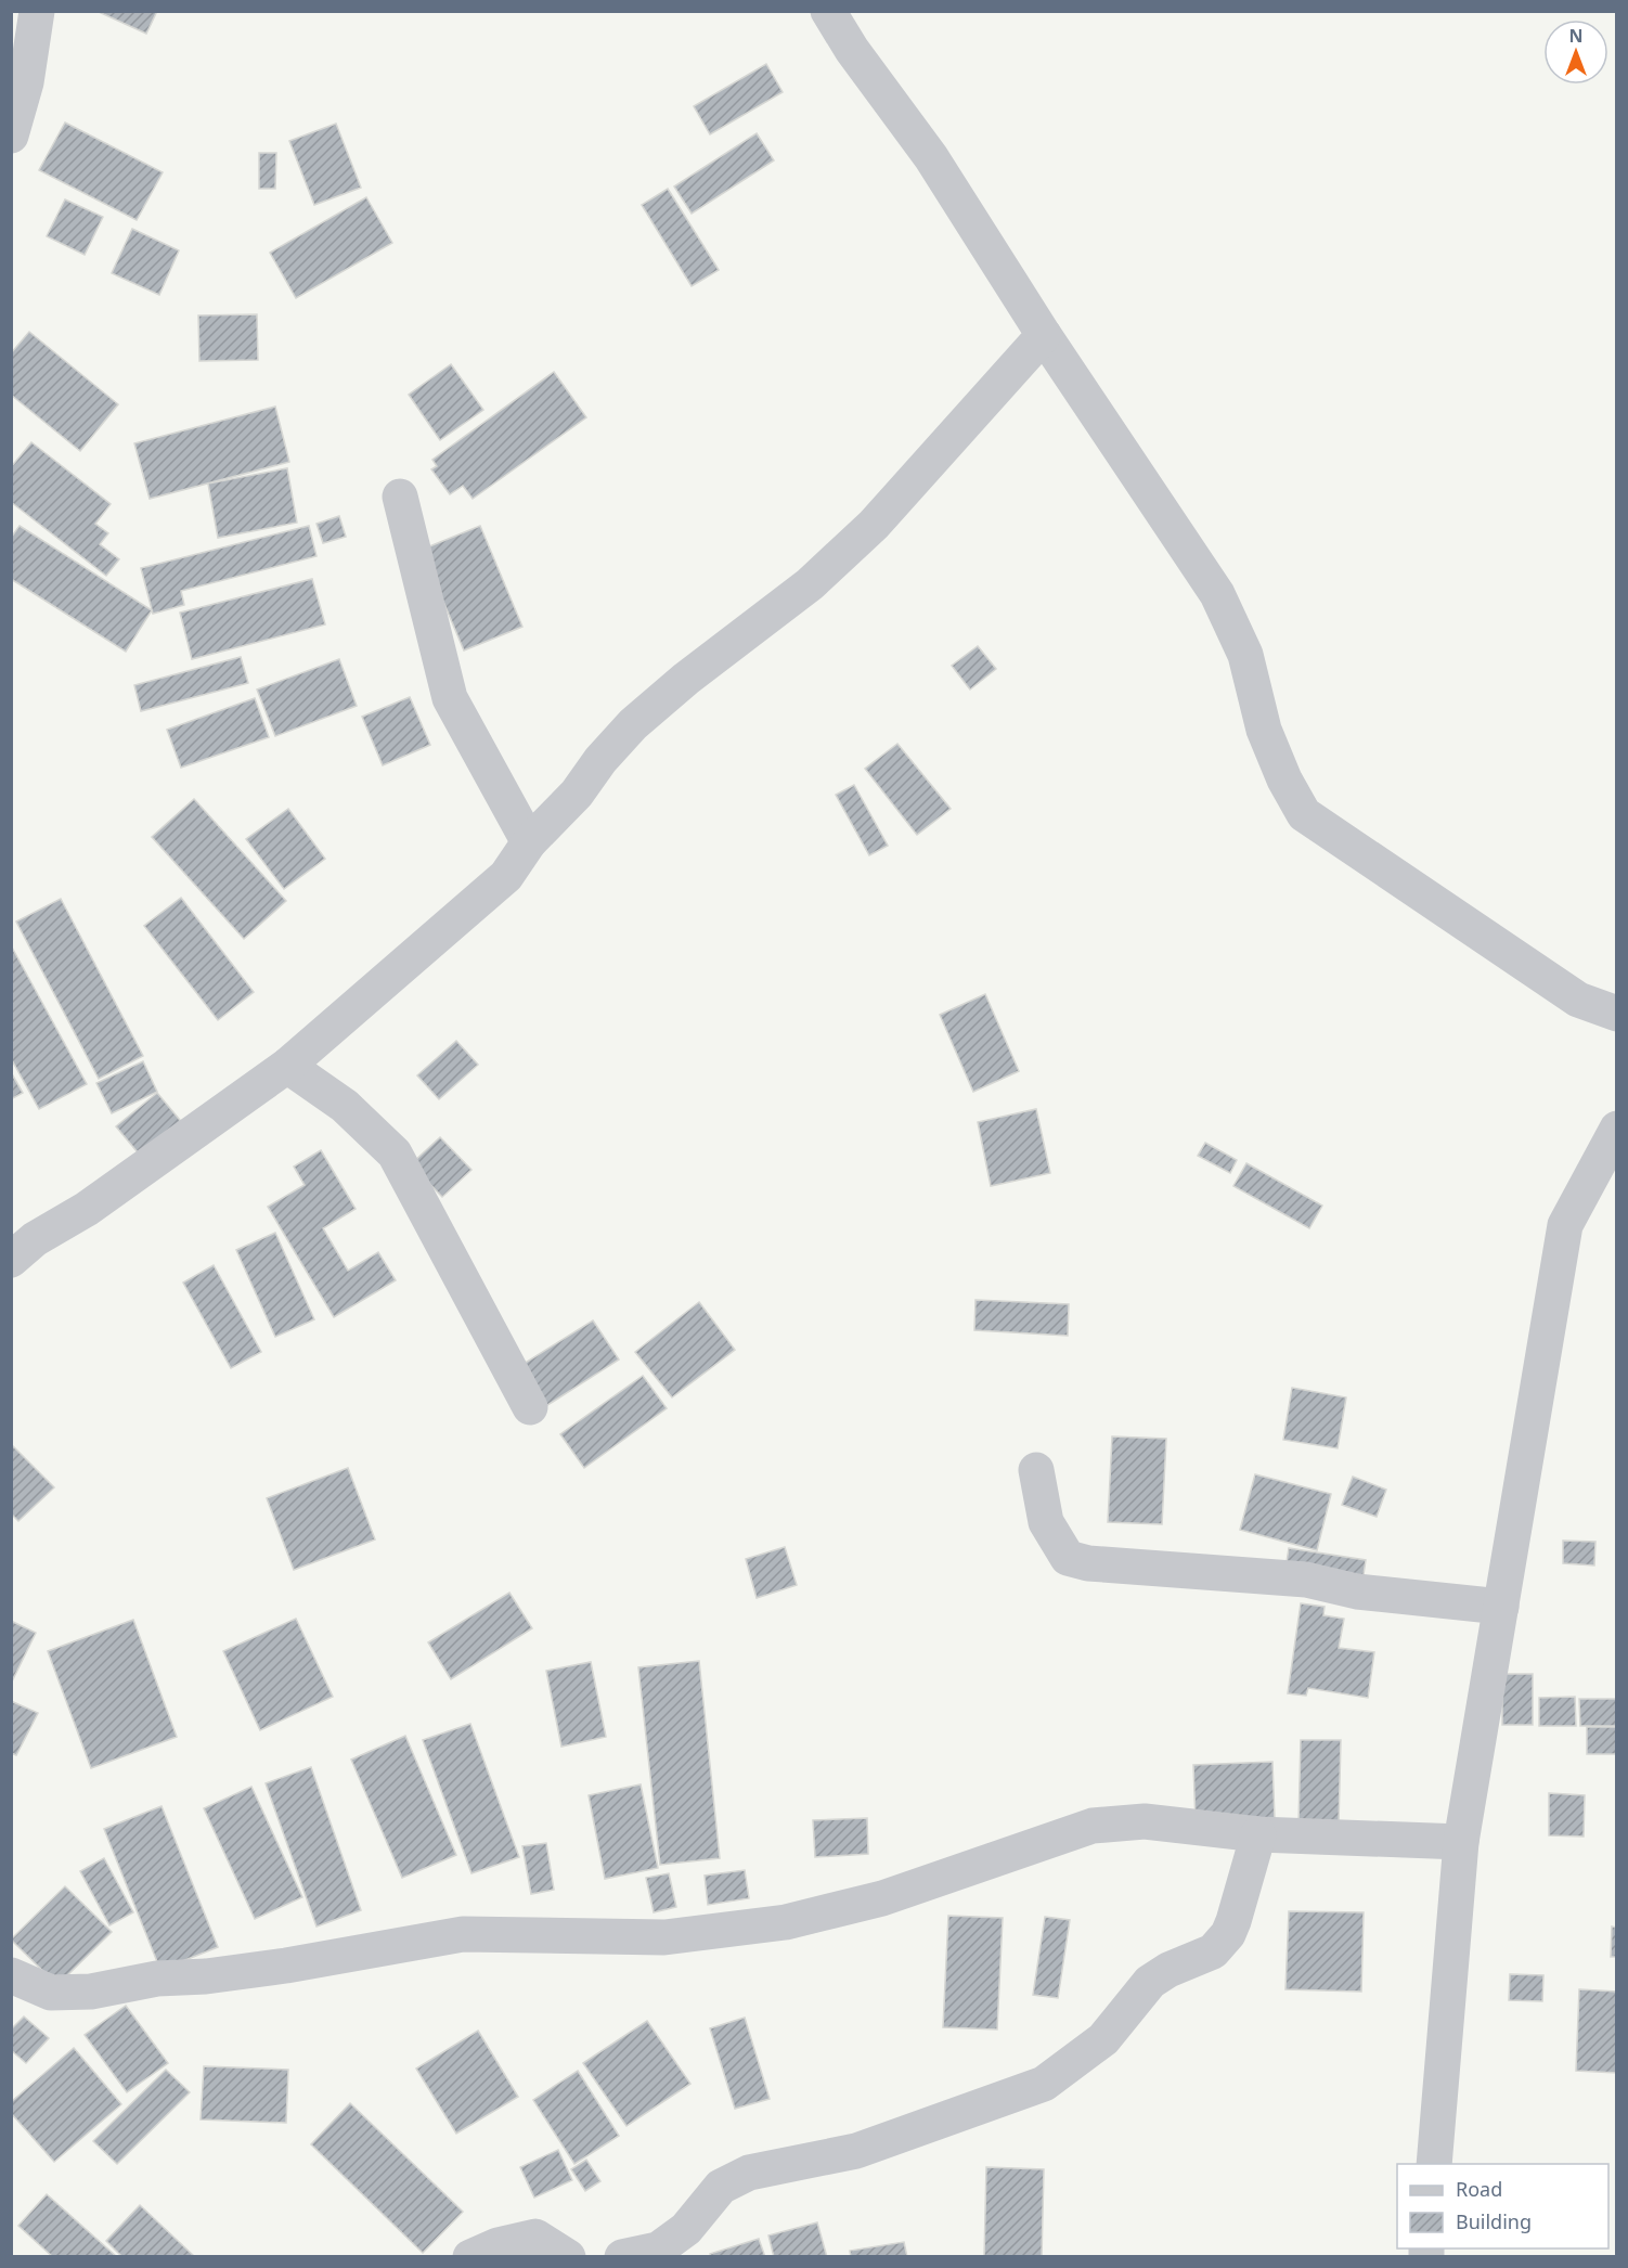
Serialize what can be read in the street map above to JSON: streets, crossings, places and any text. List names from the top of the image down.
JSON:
{
  "legend": ["Road", "Building"],
  "north": "top"
}
